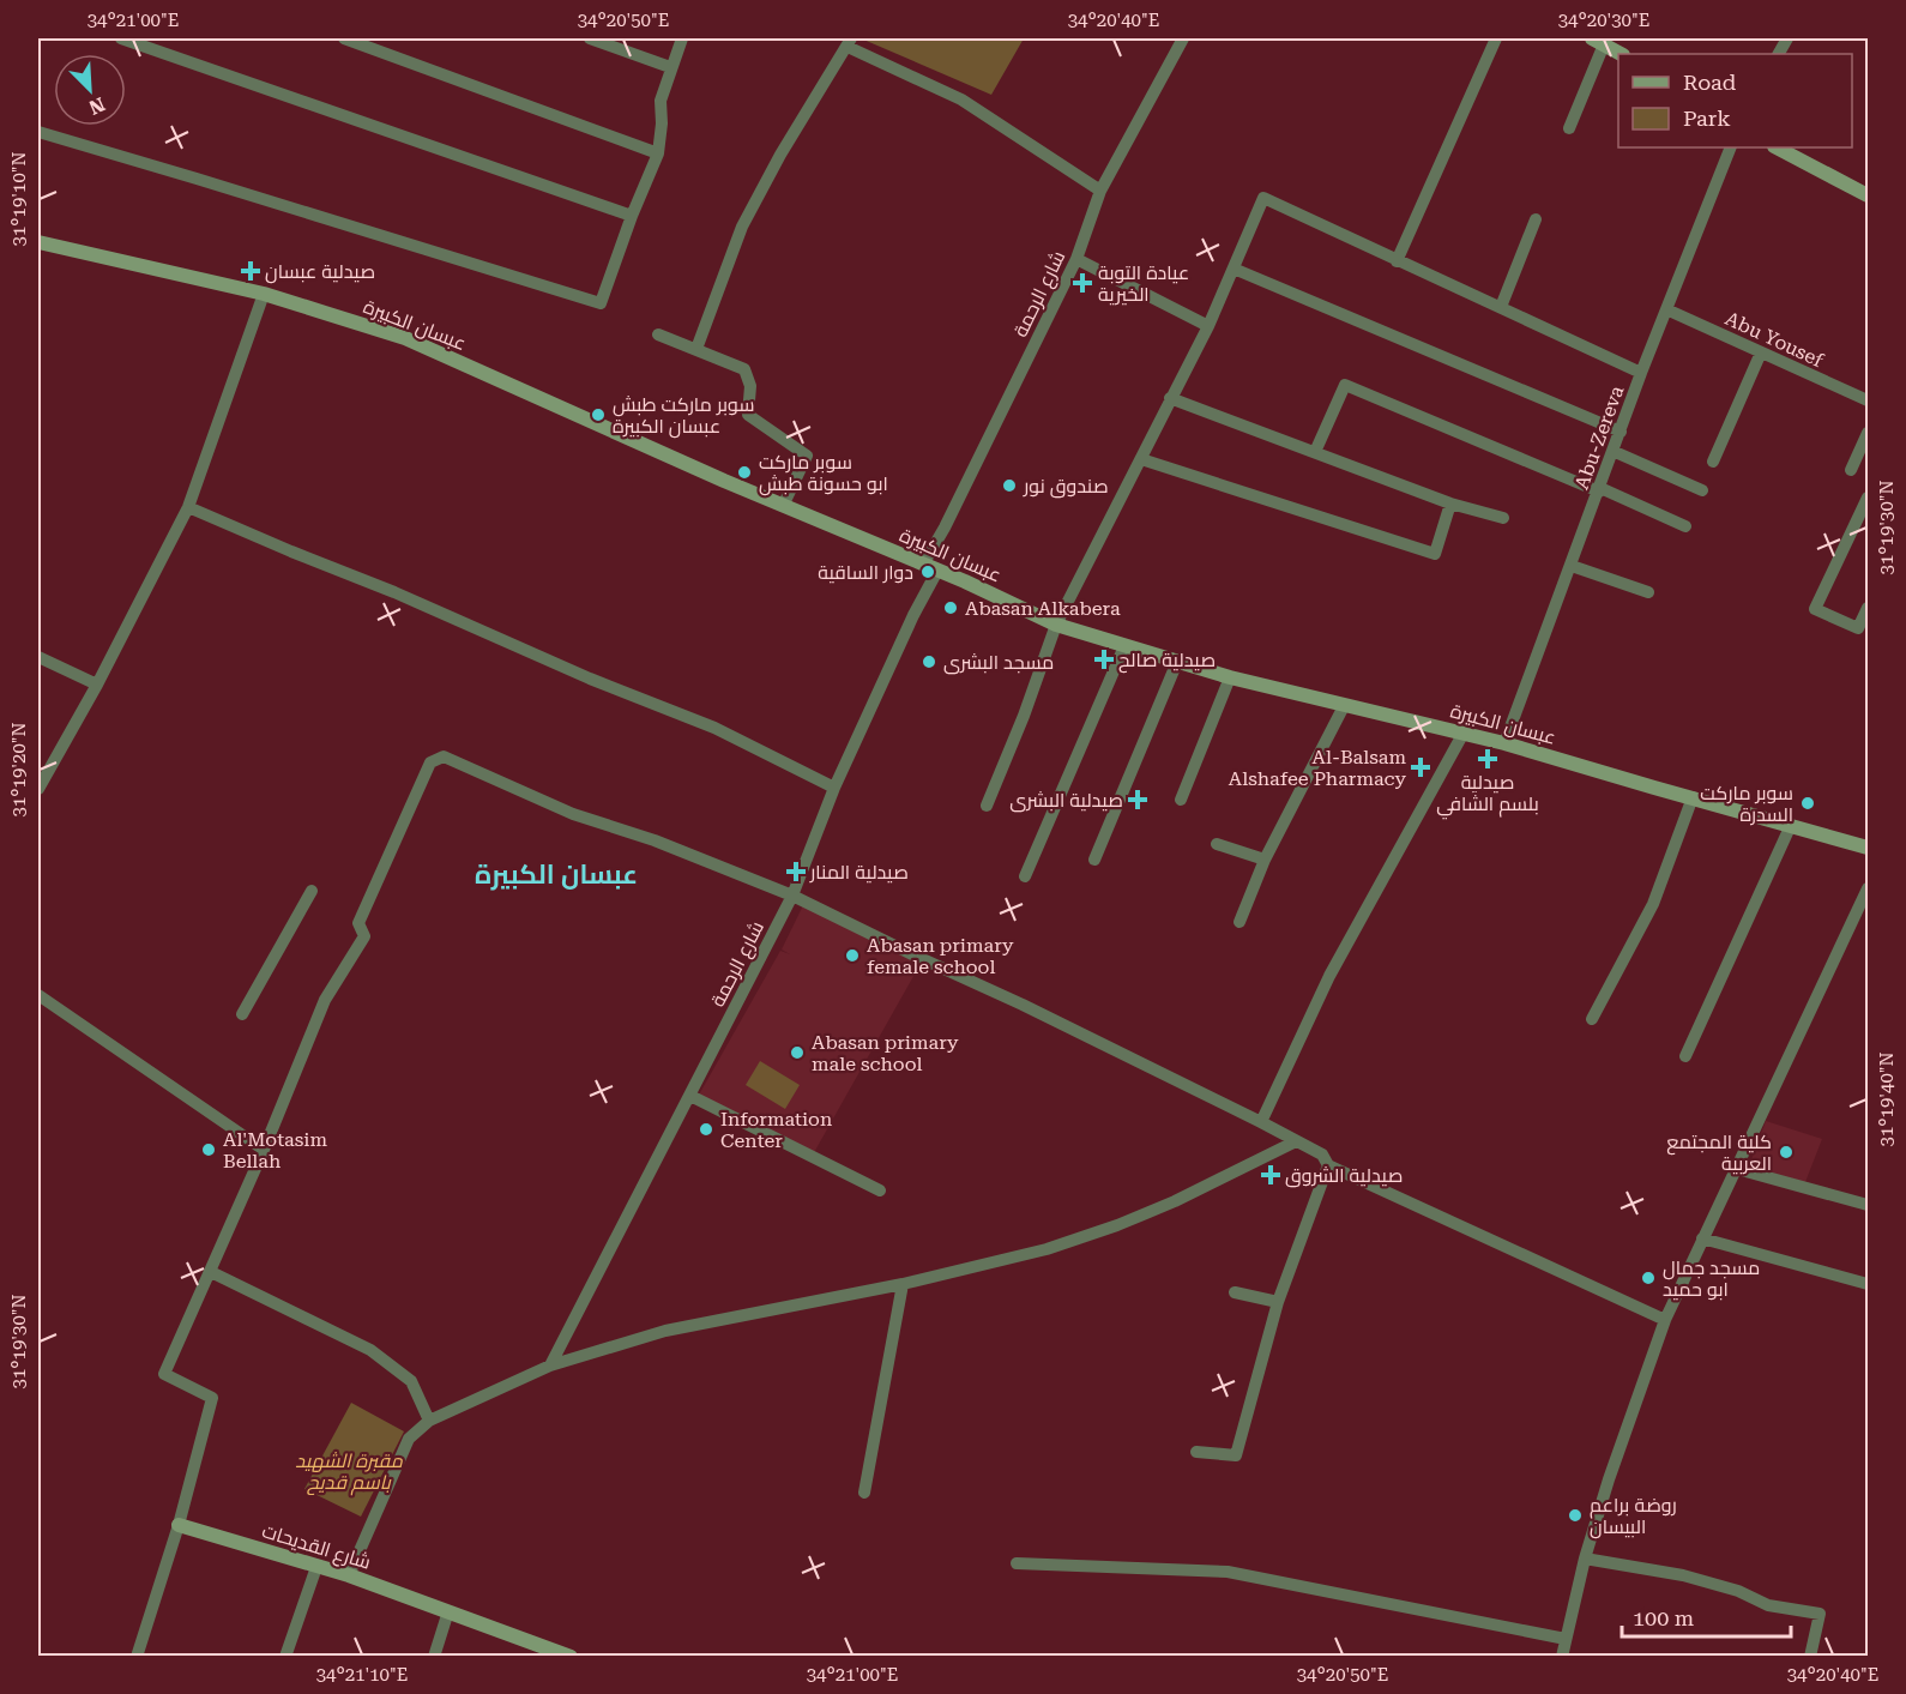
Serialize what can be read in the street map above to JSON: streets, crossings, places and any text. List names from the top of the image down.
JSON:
{
  "streets": {
    "main road": ["عبسان الكبيرة", "شارع القديحات"],
    "street": ["شارع الرحمة", "Abu Yousef", "Abu-Zereva"]
  },
  "crossings": [
    ["شارع الرحمة", "عبسان الكبيرة"],
    ["عبسان الكبيرة", "Abu-Zereva"],
    ["Abu Yousef", "Abu-Zereva"]
  ],
  "districts": ["عبسان الكبيرة"],
  "parks": ["مقبرة الشهيد باسم قديح"],
  "places": {
    "health": [
      "صيدلية عبسان",
      "عيادة التوبة الخيرية",
      "صيدلية صالح",
      "صيدلية بلسم الشافي",
      "Al-Balsam Alshafee Pharmacy",
      "صيدلية البشرى",
      "صيدلية المنار",
      "صيدلية الشروق"
    ],
    "other": [
      "سوبر ماركت طبش عبسان الكبيرة",
      "سوبر ماركت ابو حسونة طبش",
      "صندوق نور",
      "دوار الساقية",
      "Abasan Alkabera",
      "مسجد البشرى",
      "سوبر ماركت السدرة",
      "Abasan primary female school",
      "Abasan primary male school",
      "Information Center",
      "Al'Motasim Bellah",
      "كلية المجتمع العربية",
      "مسجد جمال ابو حميد",
      "روضة براعم البيسان"
    ]
  },
  "legend": ["Road", "Park"],
  "scale_bar": "100 m",
  "north": "bottom right",
  "coordinates": [
    "34°21'00\"E",
    "34°20'50\"E",
    "34°20'40\"E",
    "34°20'30\"E",
    "31°19'10\"N",
    "31°19'30\"N",
    "31°19'20\"N",
    "31°19'40\"N",
    "34°21'10\"E"
  ]
}
